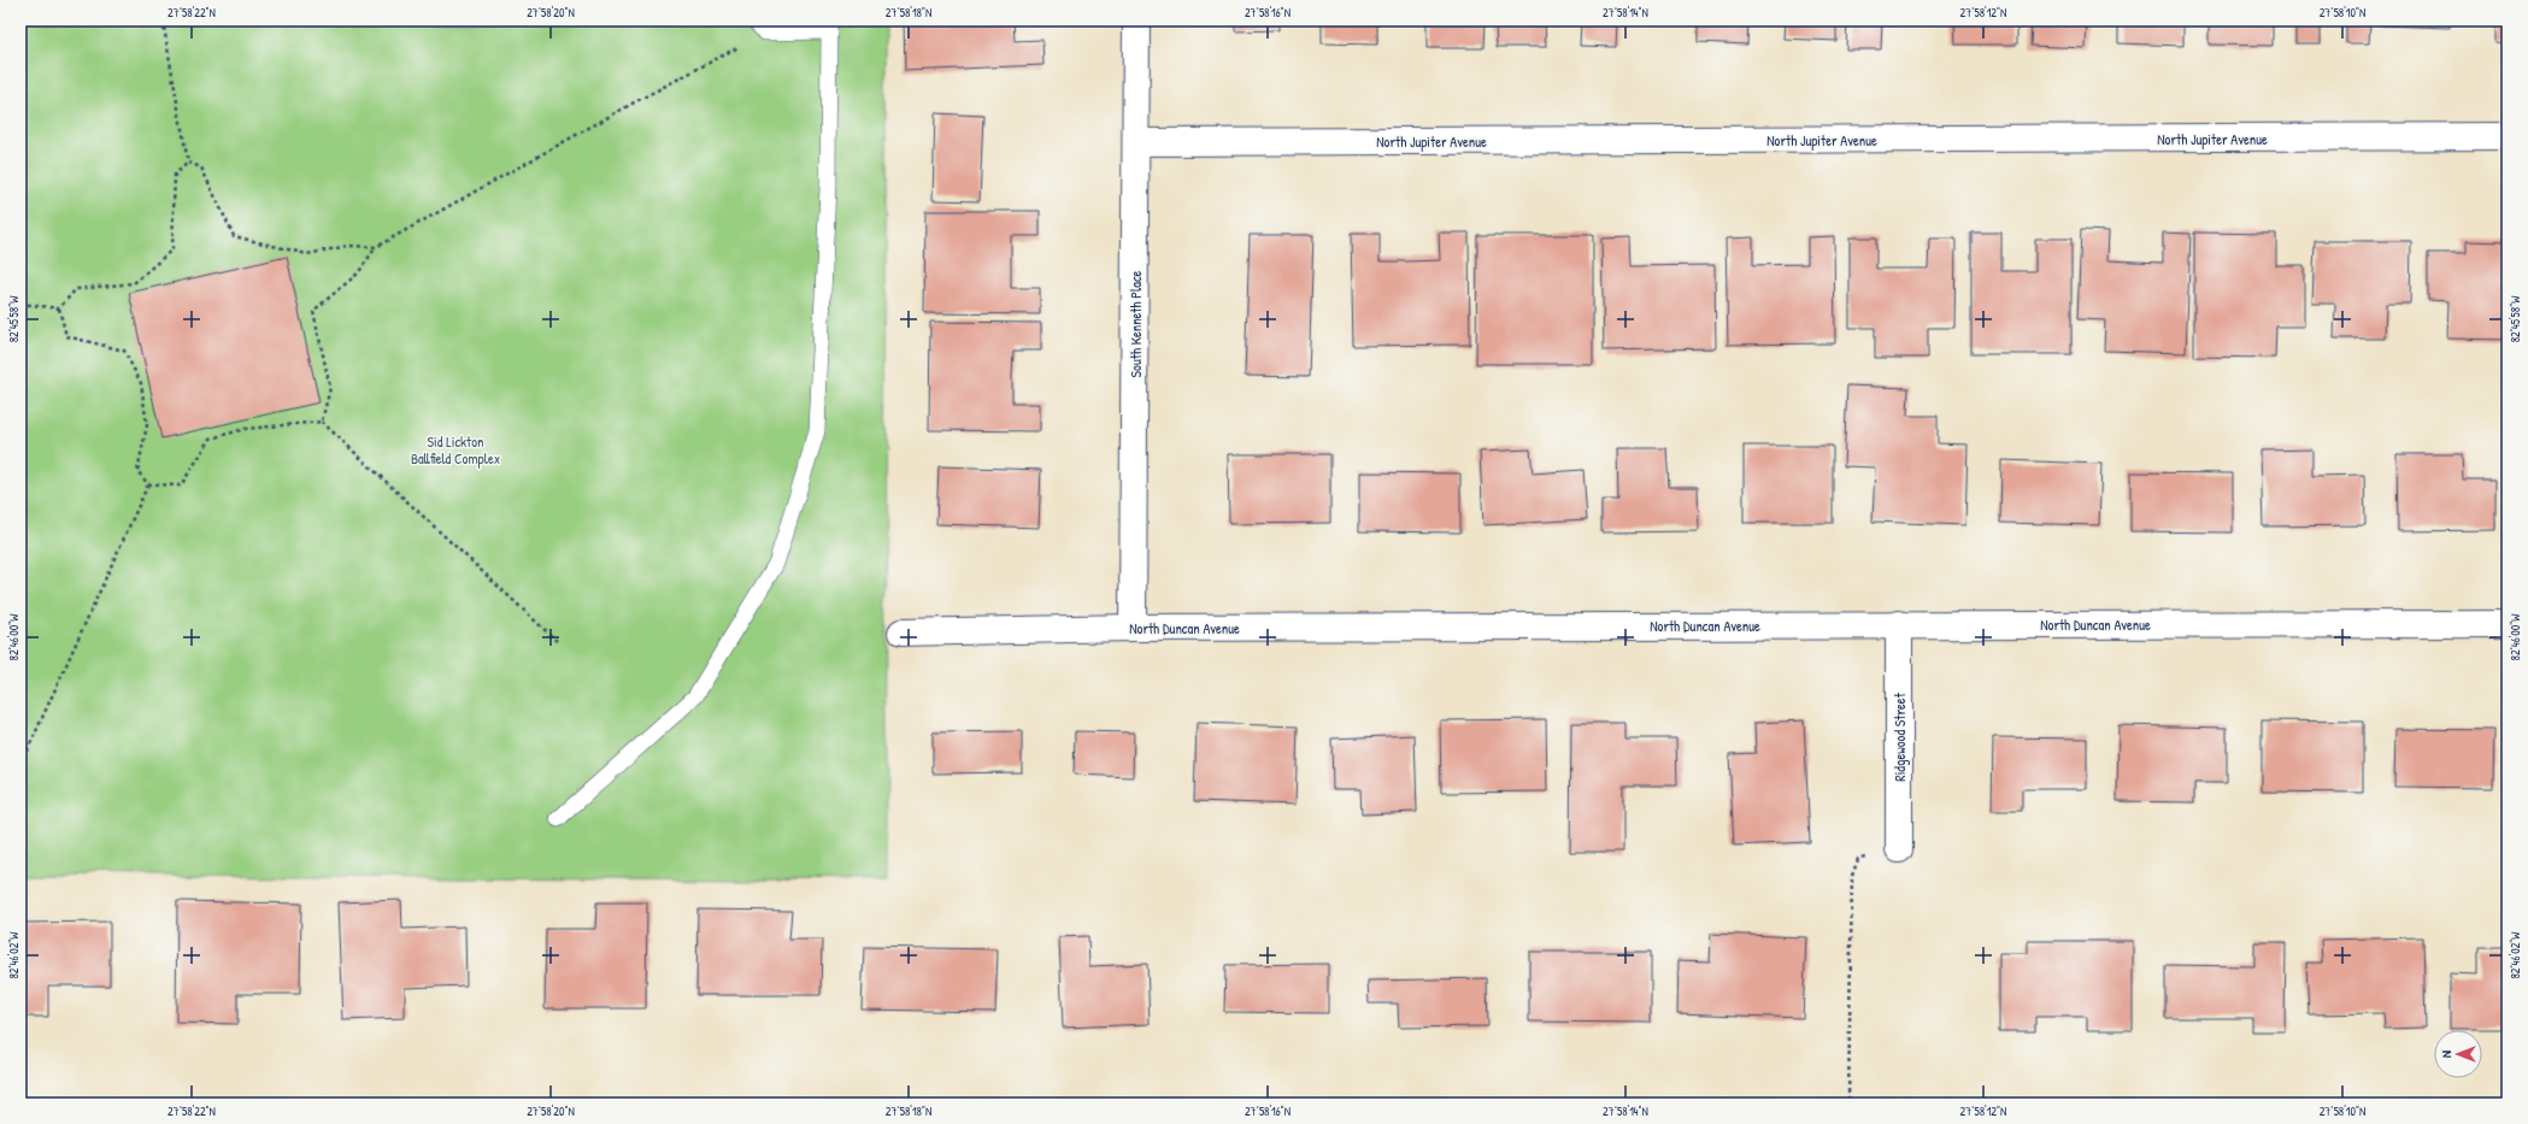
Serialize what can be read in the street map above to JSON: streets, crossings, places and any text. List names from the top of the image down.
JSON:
{
  "streets": {
    "street": [
      "North Jupiter Avenue",
      "South Kenneth Place",
      "North Duncan Avenue",
      "Ridgewood Street"
    ]
  },
  "crossings": [
    ["North Jupiter Avenue", "South Kenneth Place"],
    ["South Kenneth Place", "North Duncan Avenue"],
    ["North Duncan Avenue", "Ridgewood Street"]
  ],
  "parks": ["Sid Lickton Ballfield Complex"],
  "north": "left",
  "coordinates": [
    "27°58'22\"N",
    "27°58'20\"N",
    "27°58'18\"N",
    "27°58'16\"N",
    "27°58'14\"N",
    "27°58'12\"N",
    "27°58'10\"N",
    "82°45'58\"W",
    "82°46'00\"W",
    "82°46'02\"W"
  ]
}
